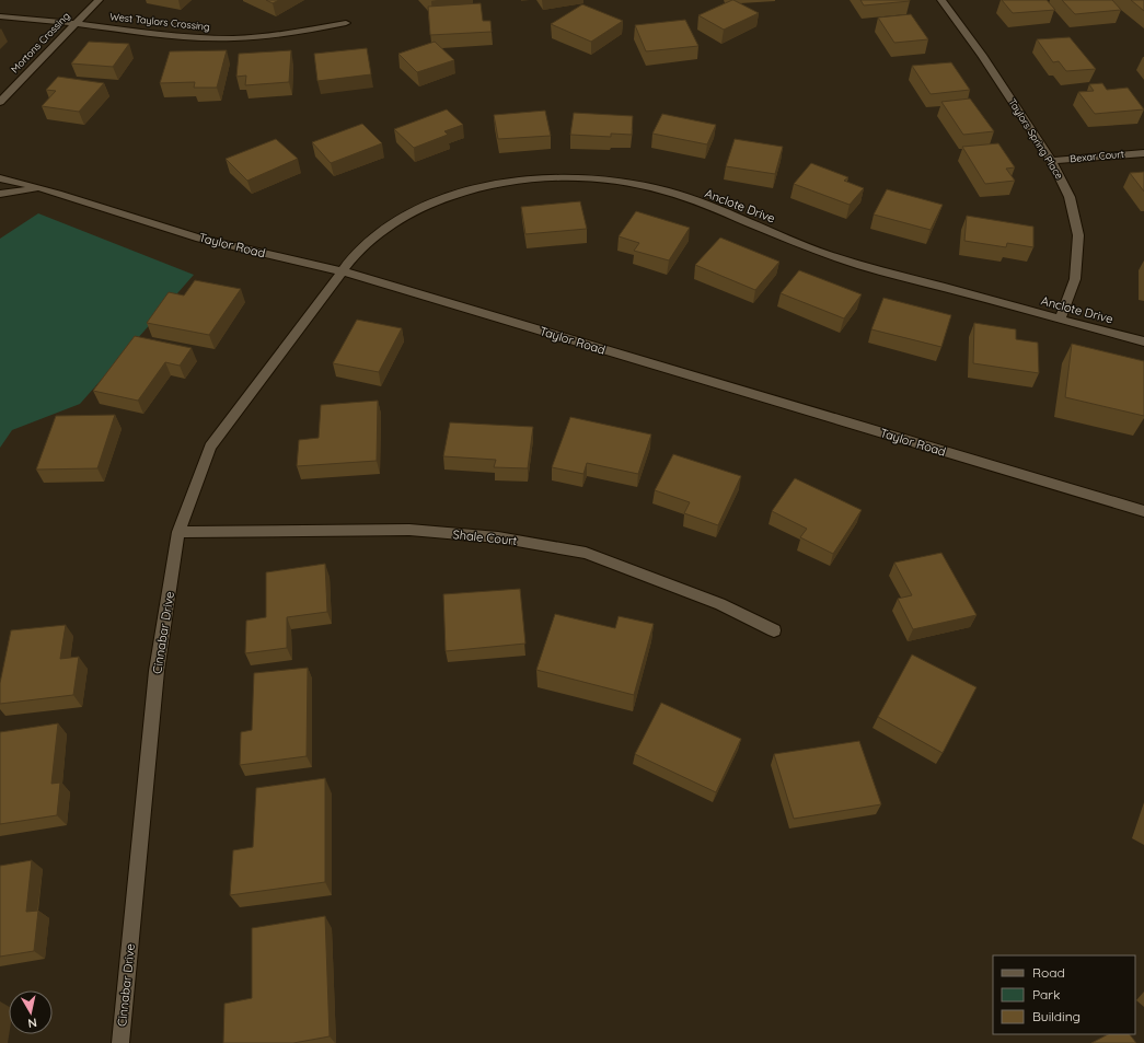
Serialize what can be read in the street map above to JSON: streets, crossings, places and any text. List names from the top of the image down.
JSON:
{
  "streets": {
    "street": [
      "West Taylors Crossing",
      "Mortons Crossing",
      "Taylors Spring Place",
      "Bexar Court",
      "Anclote Drive",
      "Taylor Road",
      "Shale Court",
      "Cinnabar Drive"
    ]
  },
  "crossings": [
    ["West Taylors Crossing", "Mortons Crossing"],
    ["Taylors Spring Place", "Bexar Court"],
    ["Taylors Spring Place", "Anclote Drive"],
    ["Anclote Drive", "Taylor Road"],
    ["Anclote Drive", "Cinnabar Drive"],
    ["Taylor Road", "Cinnabar Drive"],
    ["Shale Court", "Cinnabar Drive"]
  ],
  "legend": ["Road", "Park", "Building"],
  "north": "bottom"
}
